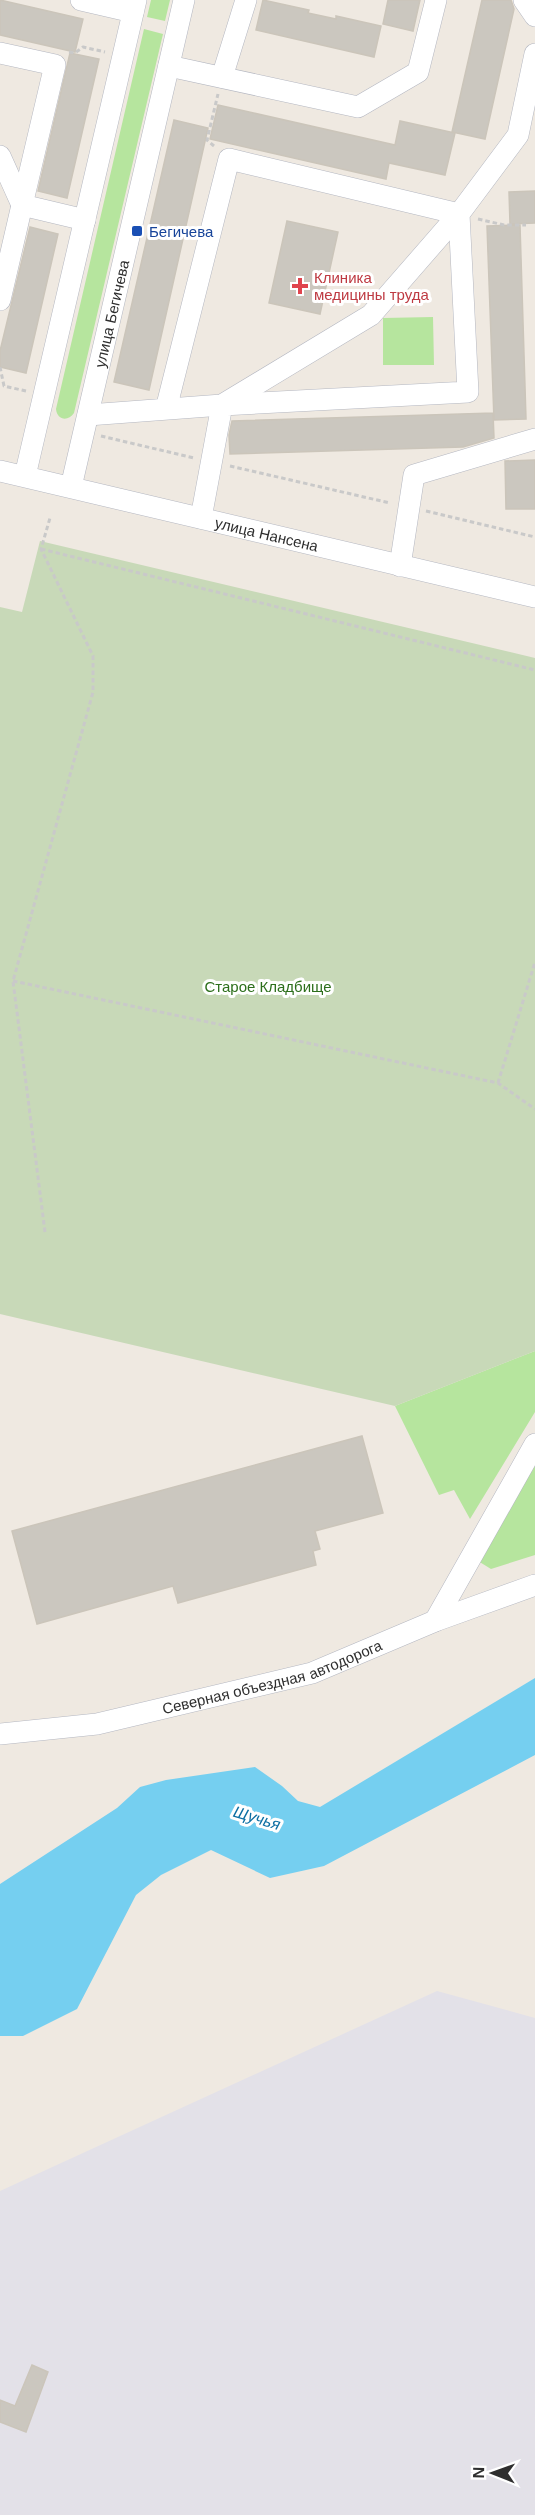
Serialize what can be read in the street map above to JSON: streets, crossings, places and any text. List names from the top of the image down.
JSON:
{
  "streets": {
    "street": ["улица Бегичева", "улица Нансена", "Северная объездная автодорога"]
  },
  "crossings": [
    ["улица Бегичева", "улица Нансена"]
  ],
  "water": ["Щучья"],
  "parks": ["Старое Кладбище"],
  "places": {
    "transit": ["Бегичева"],
    "health": ["Клиника медицины труда"]
  },
  "north": "left"
}
